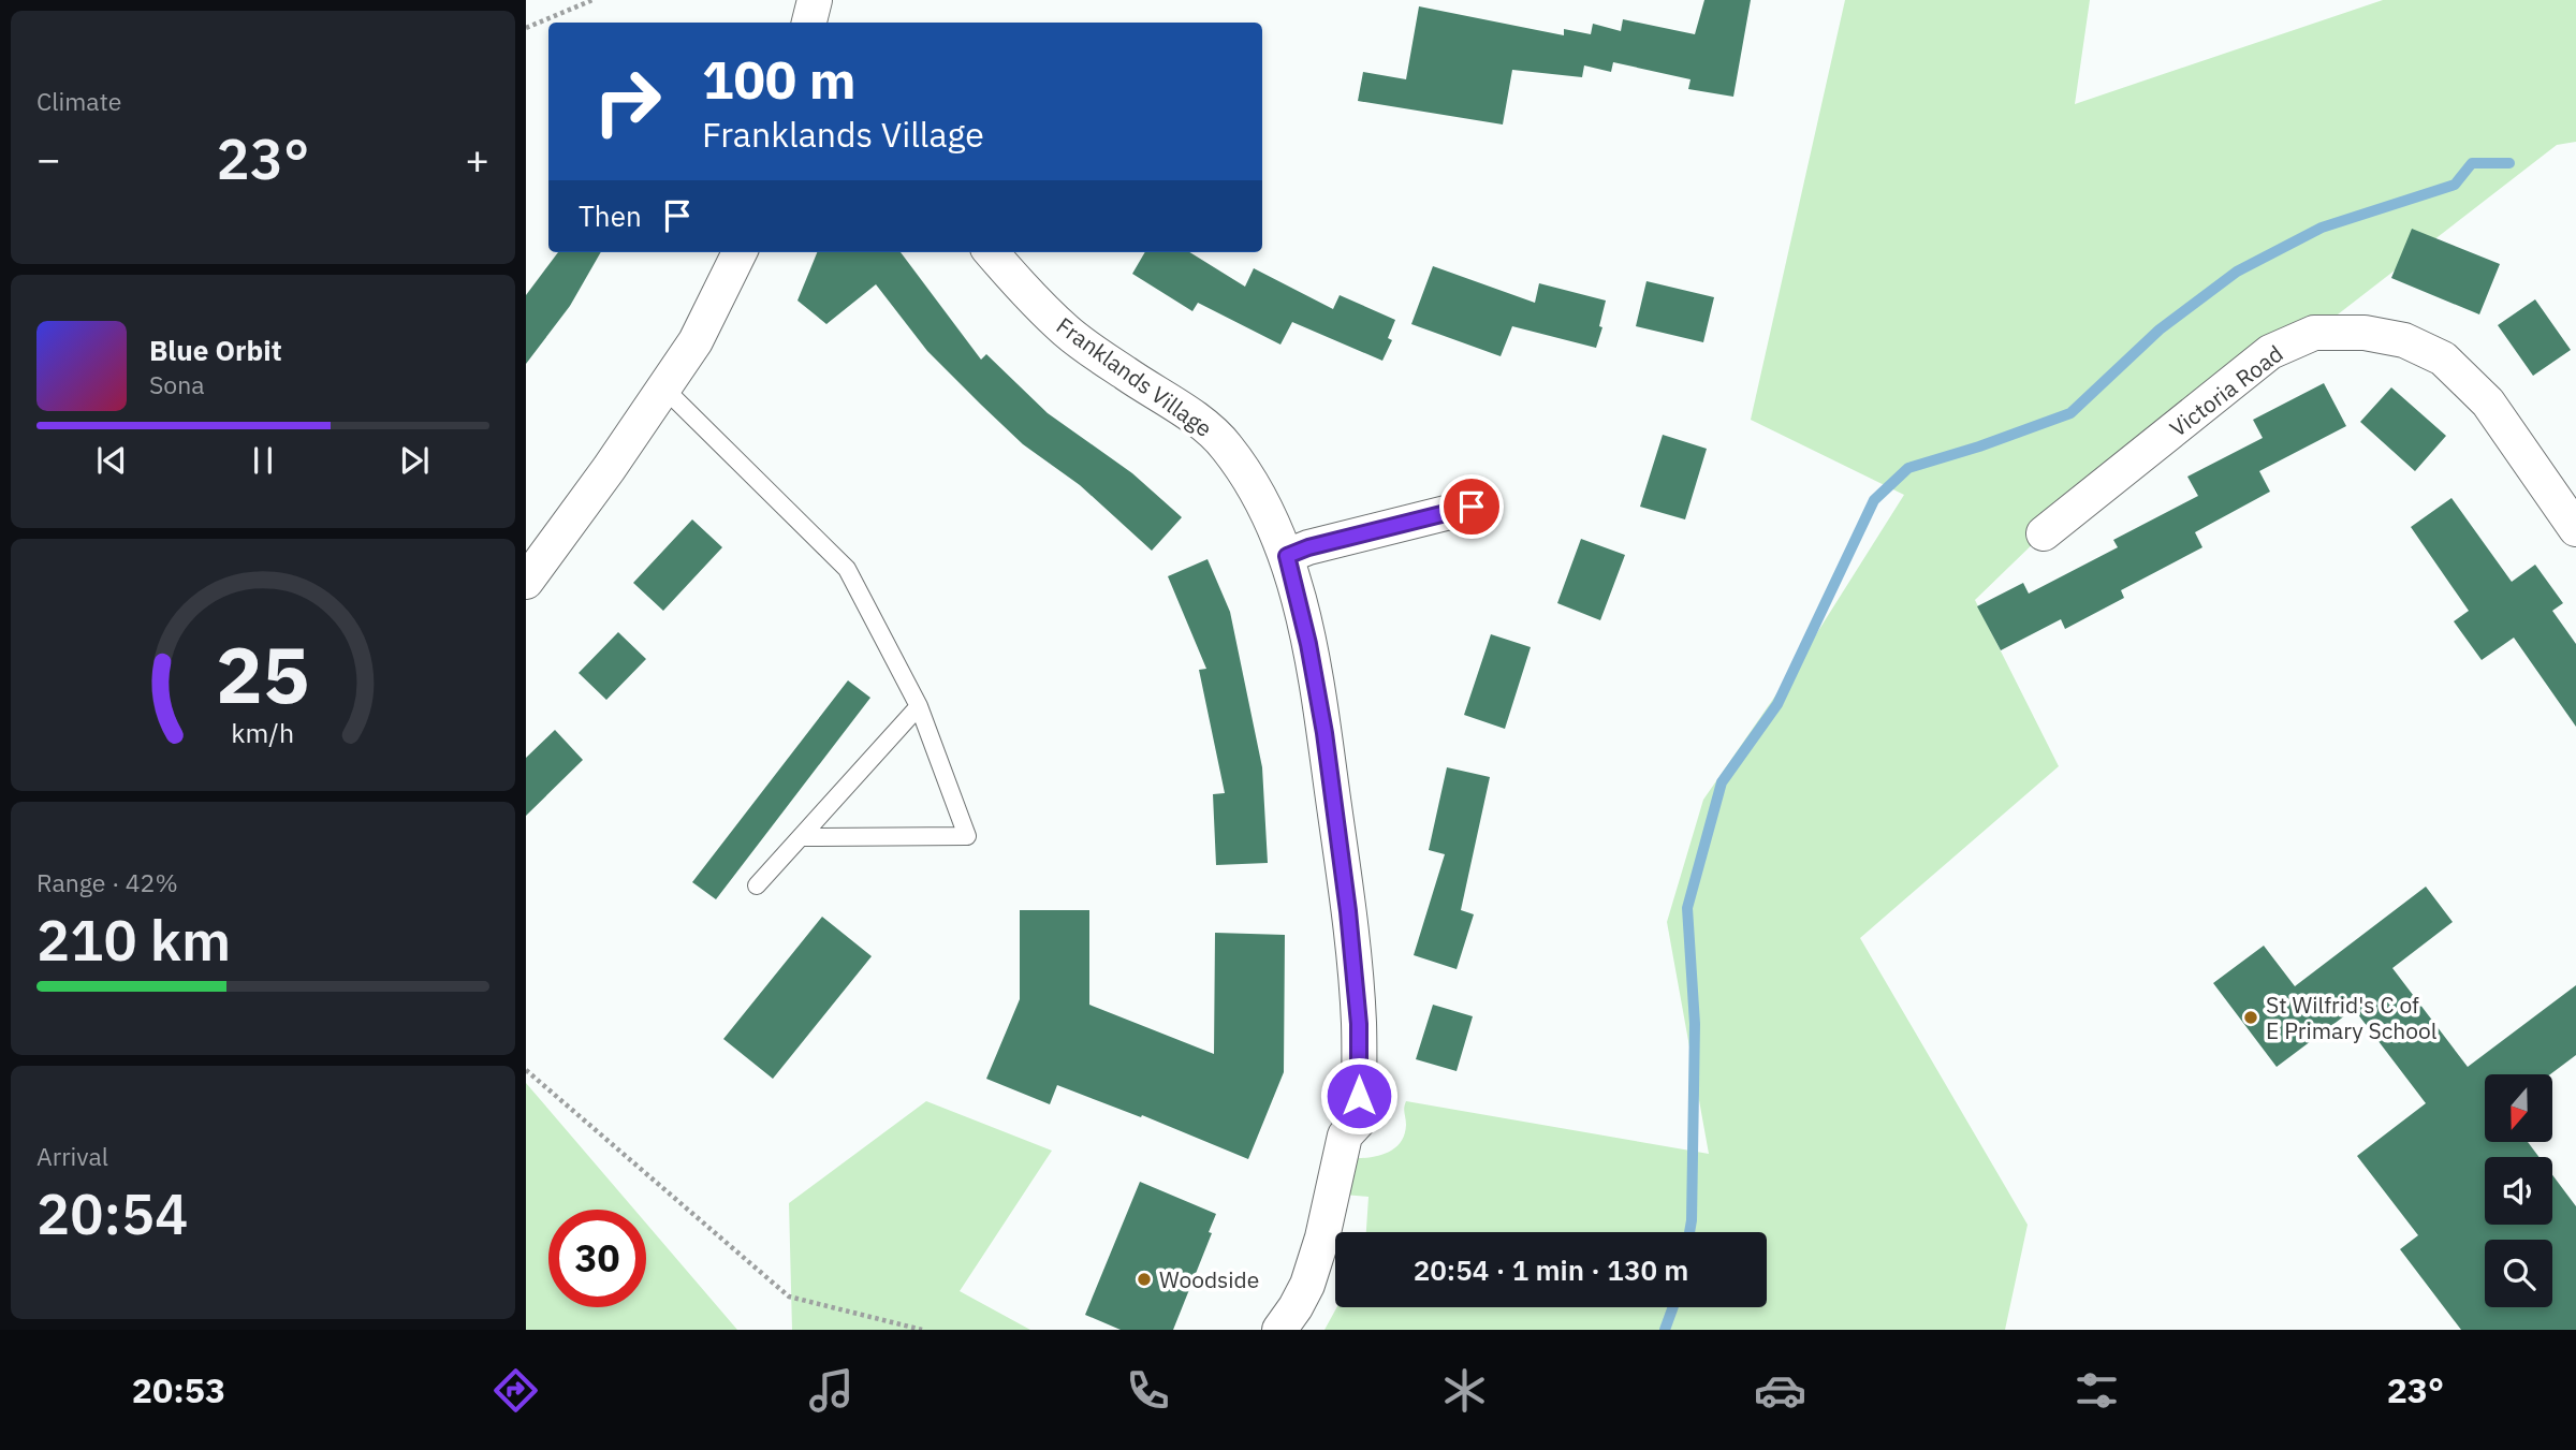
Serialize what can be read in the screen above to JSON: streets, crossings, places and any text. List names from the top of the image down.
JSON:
{
  "streets": {
    "street": ["Franklands Village", "Victoria Road"]
  },
  "places": ["St Wilfrid's C of E Primary School", "Woodside"],
  "north": "bottom",
  "page": {
    "tile": [
      "Climate",
      ["Range · 42%", "210 km"],
      ["Arrival", "20:54"]
    ],
    "turn": ["100 m", "Franklands Village"],
    "heat": ["−", "23°", "+"],
    "then": "Then",
    "song": ["Blue Orbit", "Sona"],
    "limit": "30",
    "trip": "20:54 · 1 min · 130 m",
    "tabs": ["20:53", "23°"],
    "gauge": ["25", "km/h"]
  }
}
